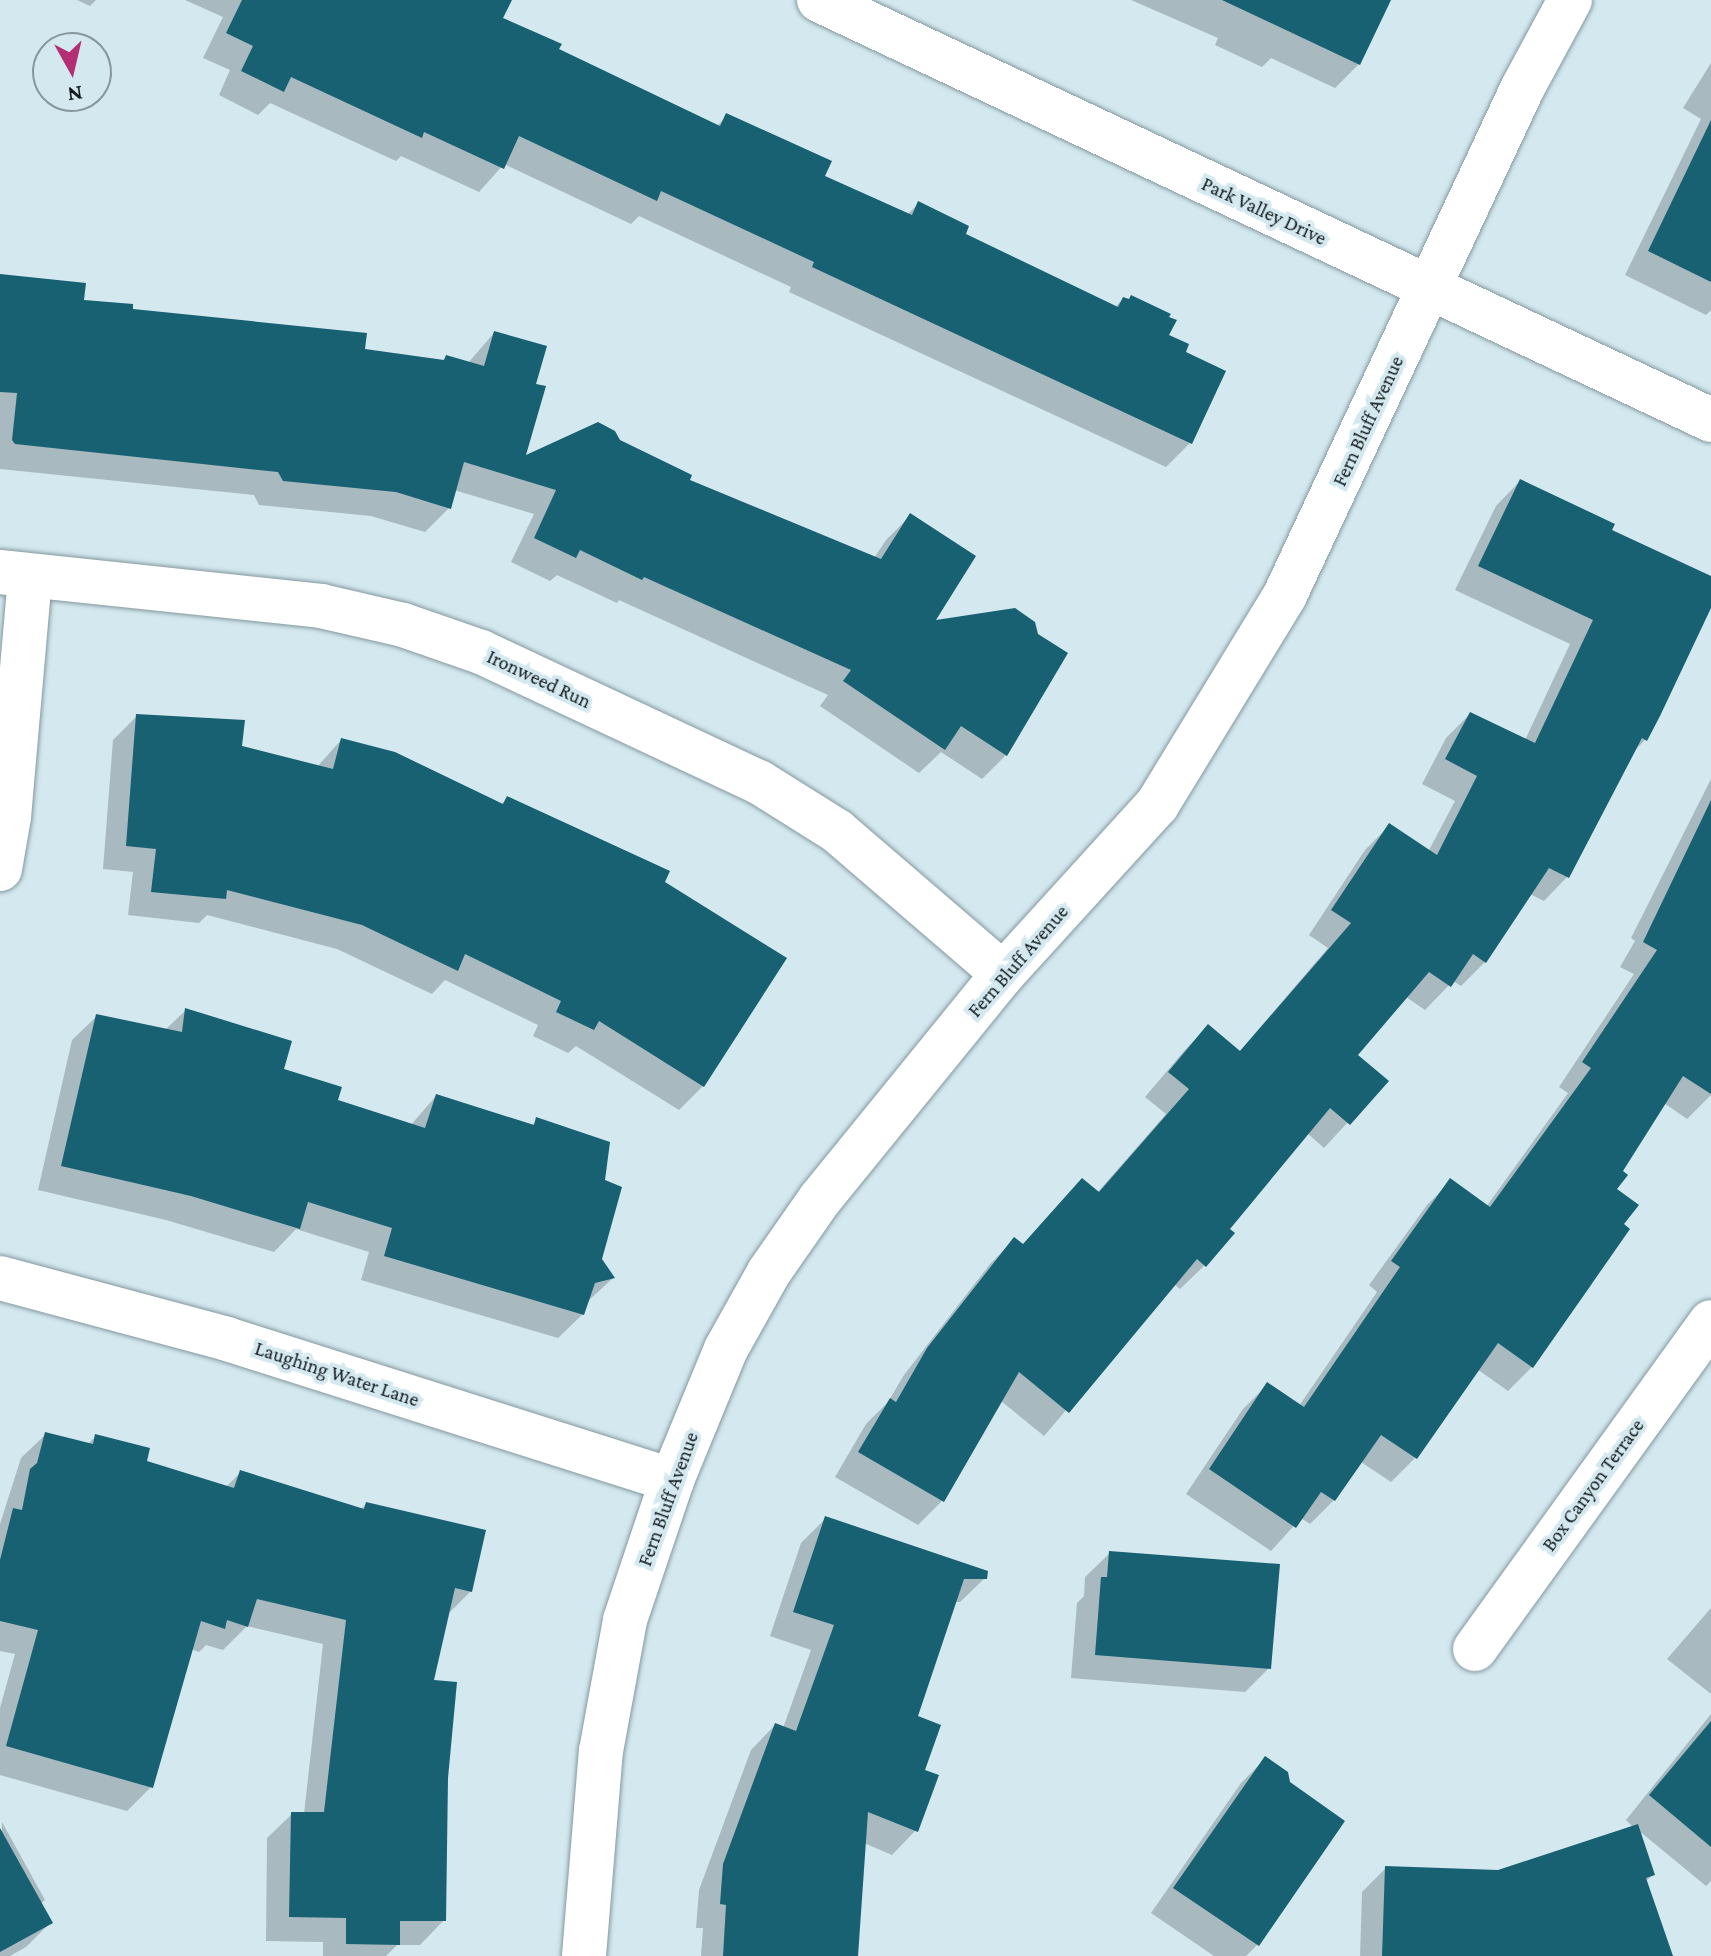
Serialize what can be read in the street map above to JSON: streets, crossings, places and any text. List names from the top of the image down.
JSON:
{
  "streets": {
    "street": [
      "Park Valley Drive",
      "Fern Bluff Avenue",
      "Ironweed Run",
      "Laughing Water Lane",
      "Box Canyon Terrace"
    ]
  },
  "crossings": [
    ["Park Valley Drive", "Fern Bluff Avenue"],
    ["Fern Bluff Avenue", "Ironweed Run"],
    ["Fern Bluff Avenue", "Laughing Water Lane"]
  ],
  "north": "bottom"
}
